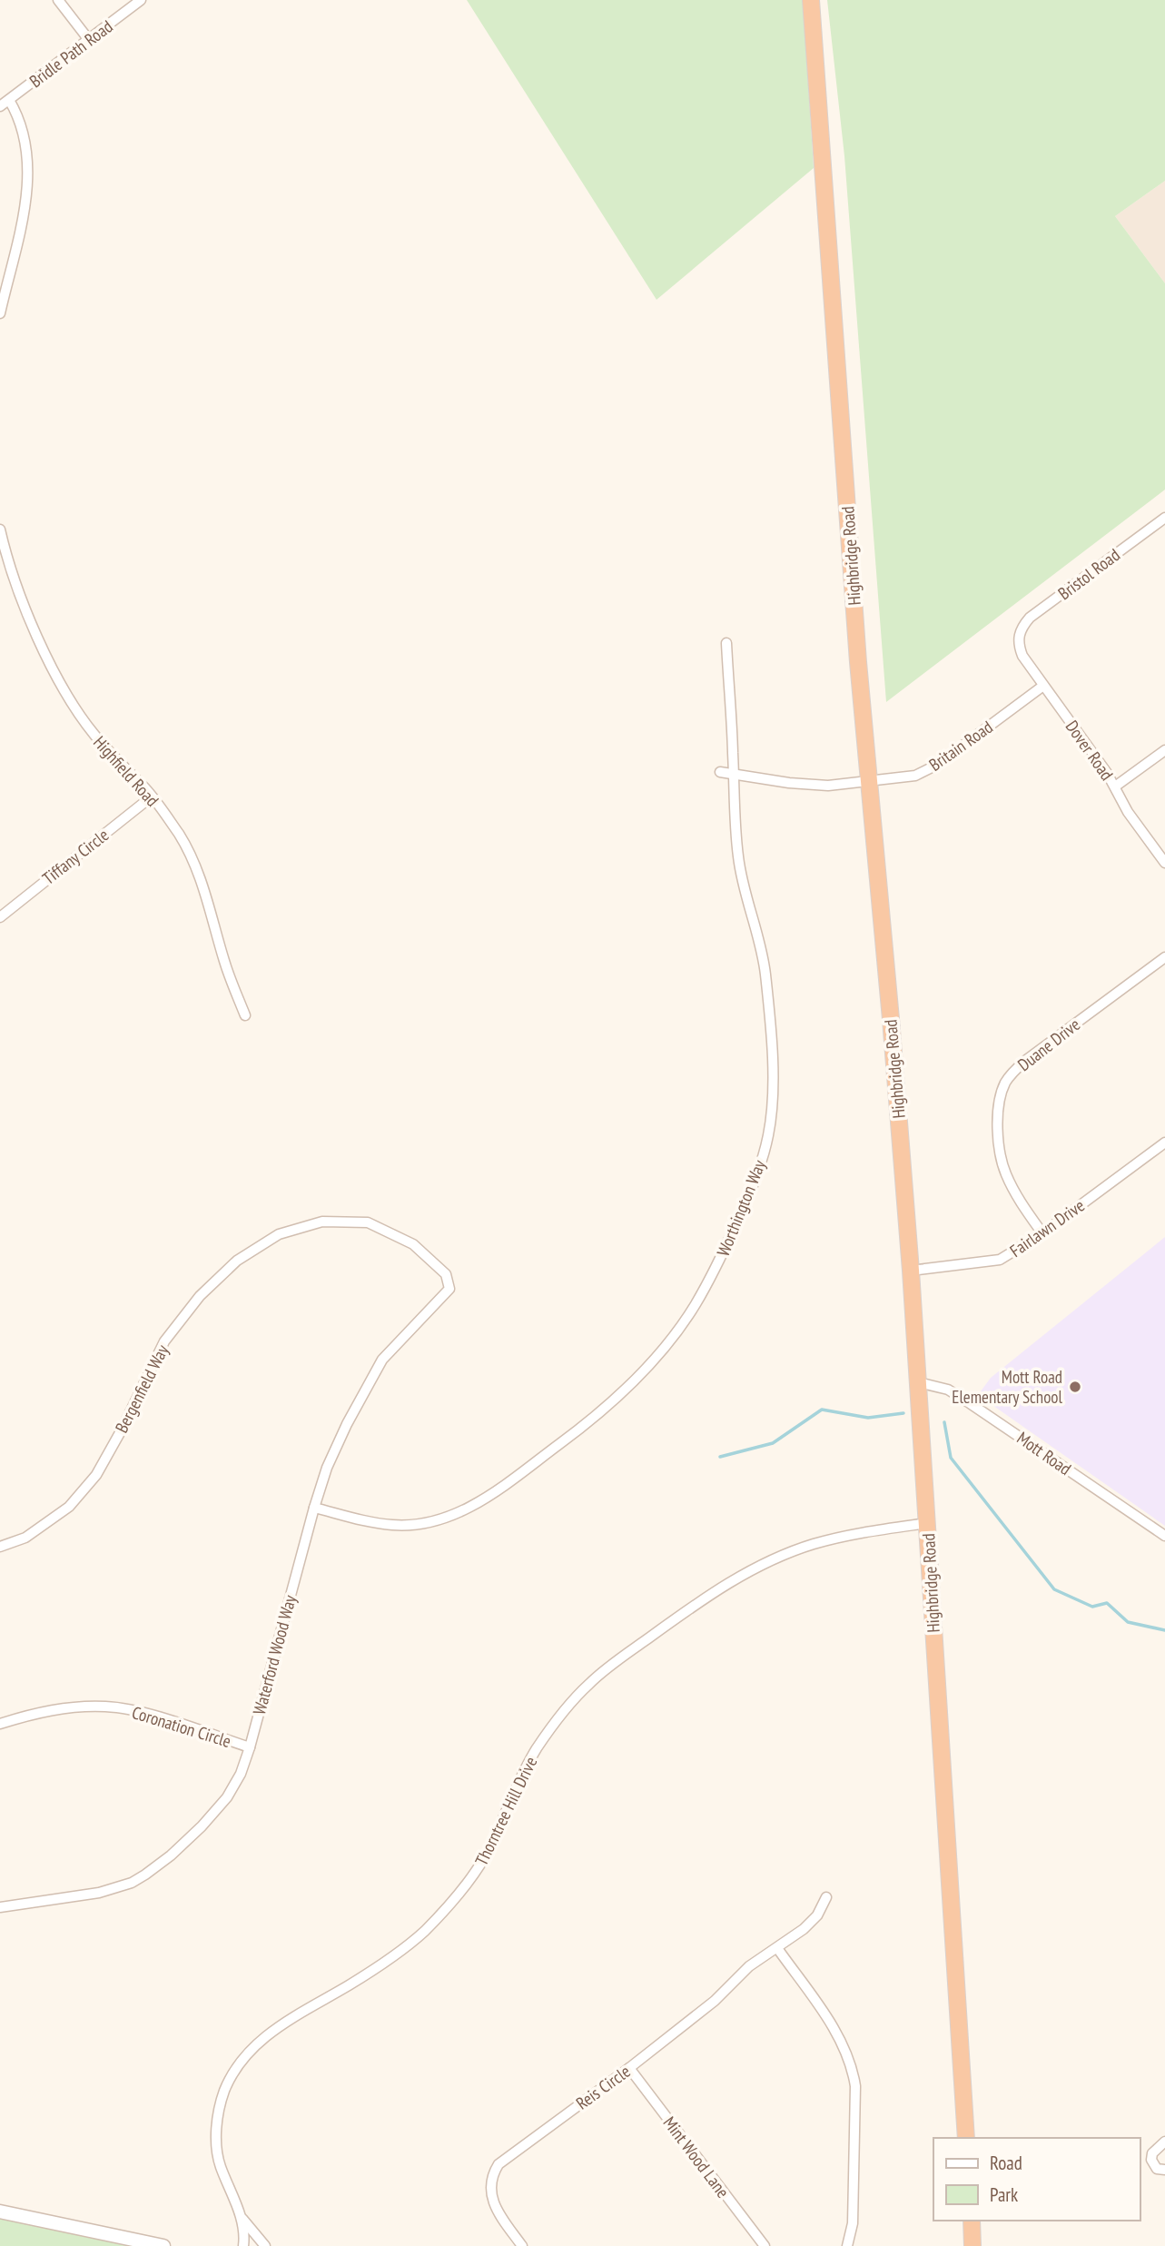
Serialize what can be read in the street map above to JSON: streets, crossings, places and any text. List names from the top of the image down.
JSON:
{
  "streets": {
    "highway": ["Highbridge Road"],
    "street": [
      "Bridle Path Road",
      "Bristol Road",
      "Britain Road",
      "Dover Road",
      "Highfield Road",
      "Tiffany Circle",
      "Duane Drive",
      "Worthington Way",
      "Fairlawn Drive",
      "Bergenfield Way",
      "Mott Road",
      "Waterford Wood Way",
      "Coronation Circle",
      "Thorntree Hill Drive",
      "Reis Circle",
      "Mint Wood Lane"
    ]
  },
  "crossings": [
    ["Highbridge Road", "Britain Road"],
    ["Highbridge Road", "Fairlawn Drive"],
    ["Highbridge Road", "Mott Road"],
    ["Highbridge Road", "Thorntree Hill Drive"],
    ["Bristol Road", "Dover Road"],
    ["Britain Road", "Dover Road"],
    ["Highfield Road", "Tiffany Circle"],
    ["Duane Drive", "Fairlawn Drive"],
    ["Worthington Way", "Waterford Wood Way"],
    ["Bergenfield Way", "Waterford Wood Way"],
    ["Waterford Wood Way", "Coronation Circle"],
    ["Reis Circle", "Mint Wood Lane"]
  ],
  "places": ["Mott Road Elementary School"],
  "legend": ["Road", "Park"]
}
